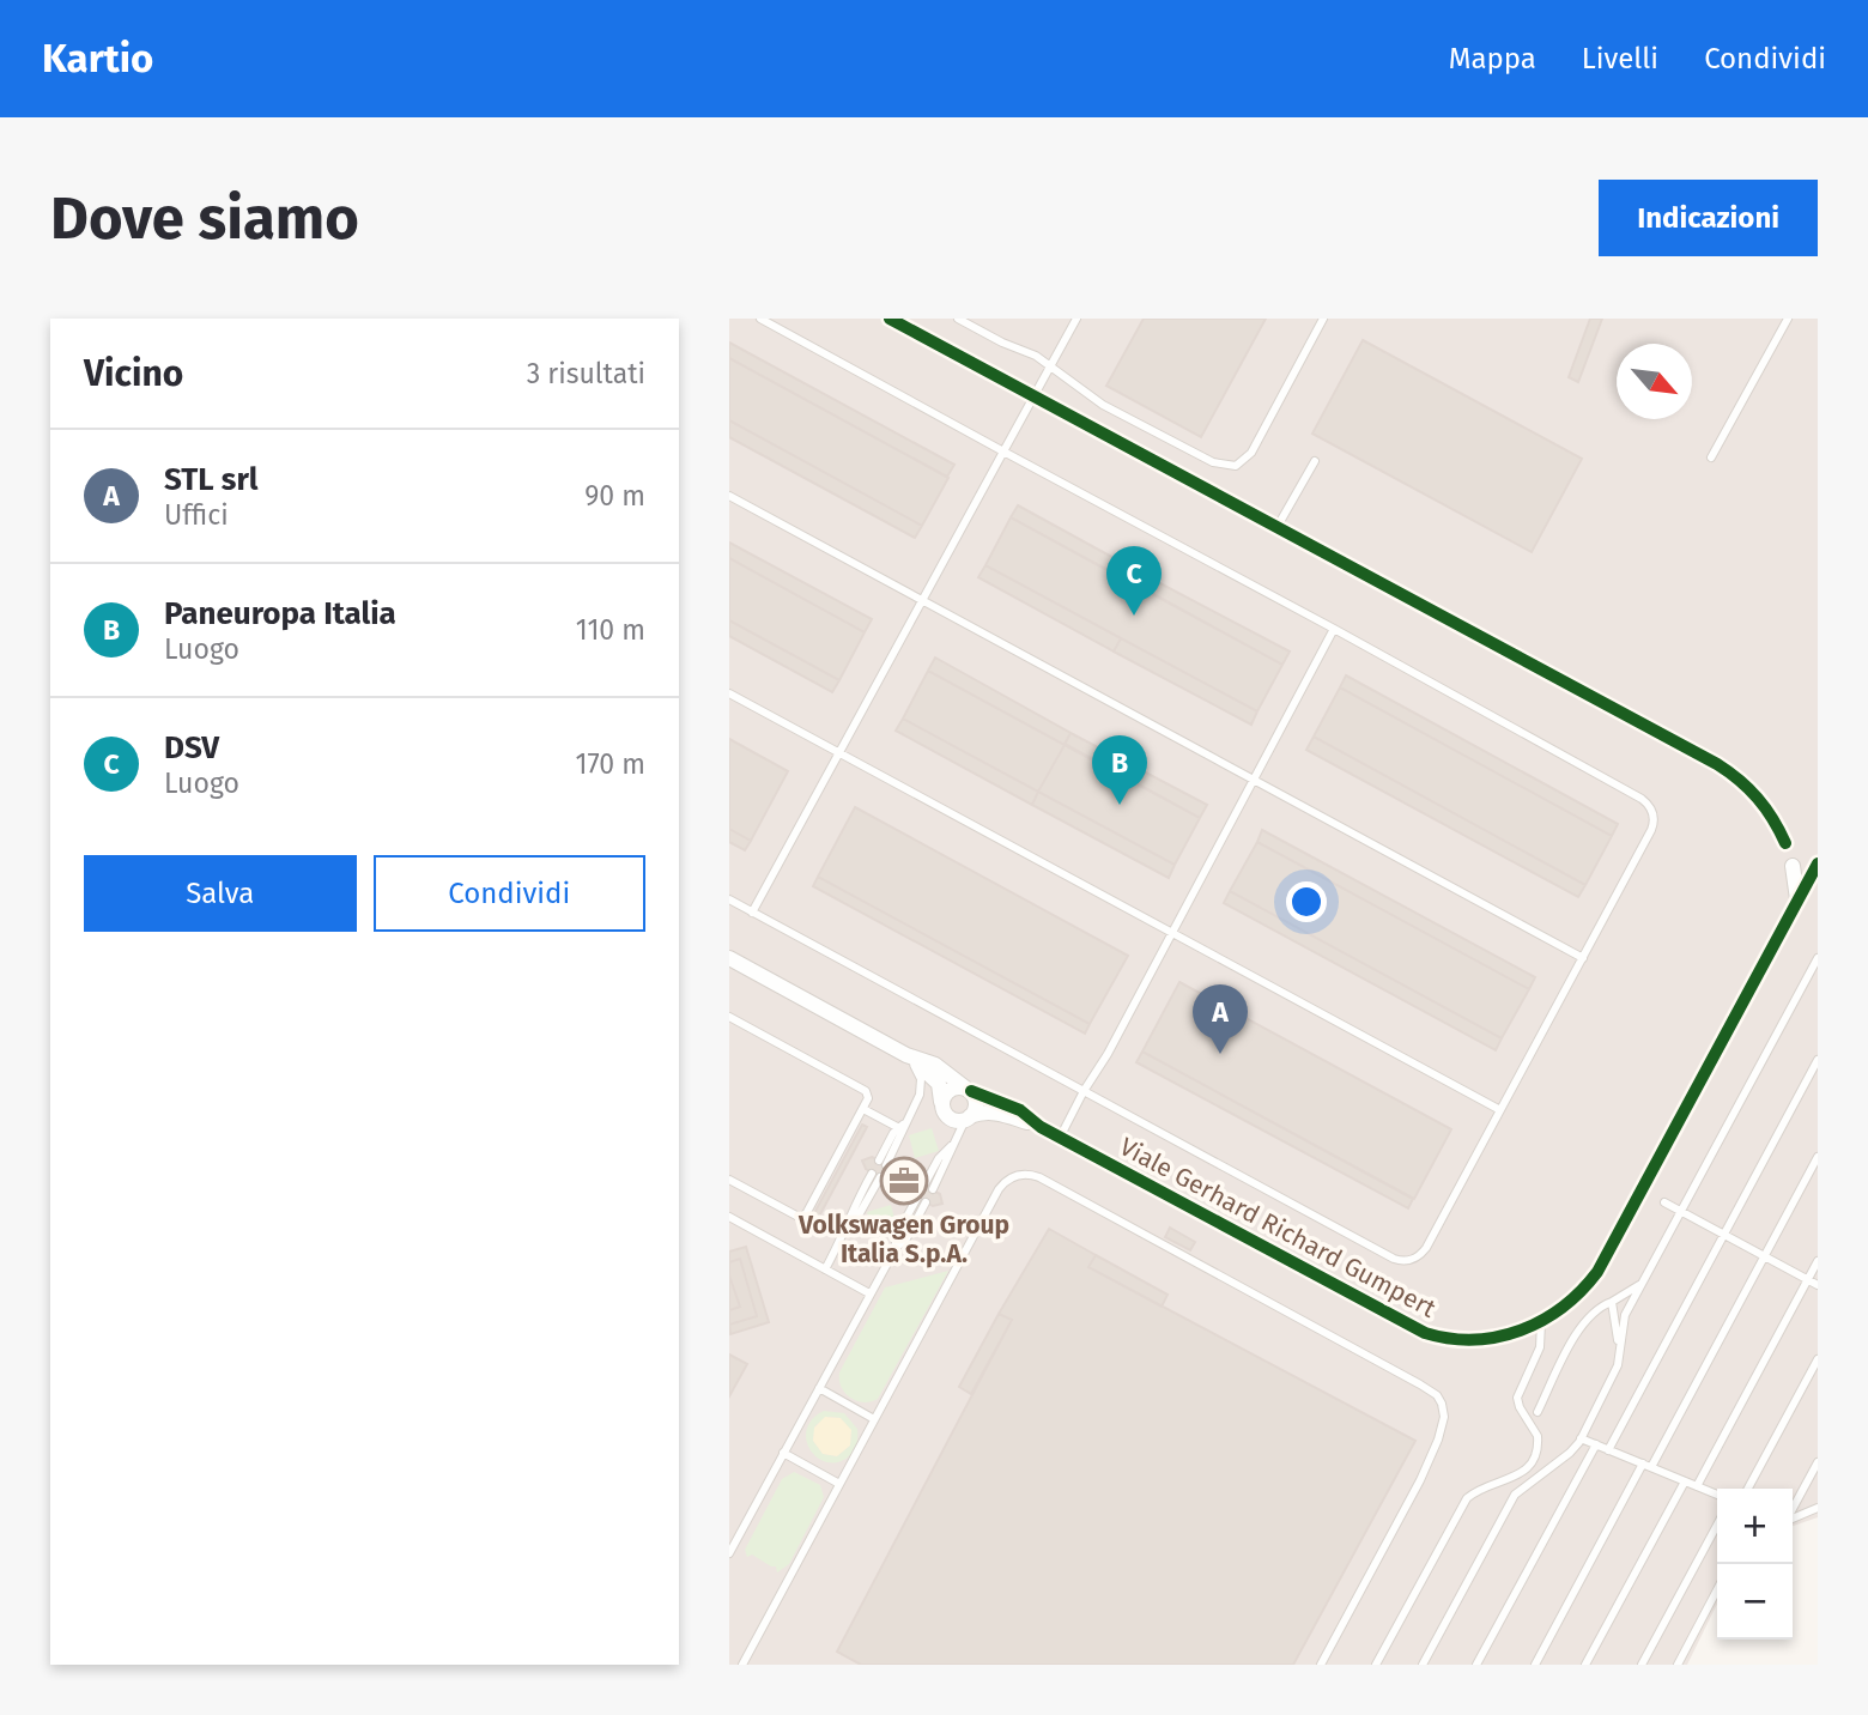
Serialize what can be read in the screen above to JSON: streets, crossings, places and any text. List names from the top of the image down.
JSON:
{
  "streets": {
    "street": ["Viale Gerhard Richard Gumpert"]
  },
  "places": {
    "office": ["Volkswagen Group Italia S.p.A."]
  },
  "north": "bottom right",
  "page": {
    "header": "Kartio",
    "nav": ["Mappa", "Livelli", "Condividi"],
    "buttons": [
      "Indicazioni",
      ["Salva", "Condividi"]
    ],
    "title": "Dove siamo",
    "heading": ["Vicino", "3 risultati"],
    "list": [
      {
        "mark": "A",
        "name": "STL srl",
        "note": "Uffici",
        "value": "90 m"
      },
      {
        "mark": "B",
        "name": "Paneuropa Italia",
        "note": "Luogo",
        "value": "110 m"
      },
      {
        "mark": "C",
        "name": "DSV",
        "note": "Luogo",
        "value": "170 m"
      }
    ],
    "pins": ["C", "B", "A"],
    "map_buttons": ["+", "−"]
  }
}
